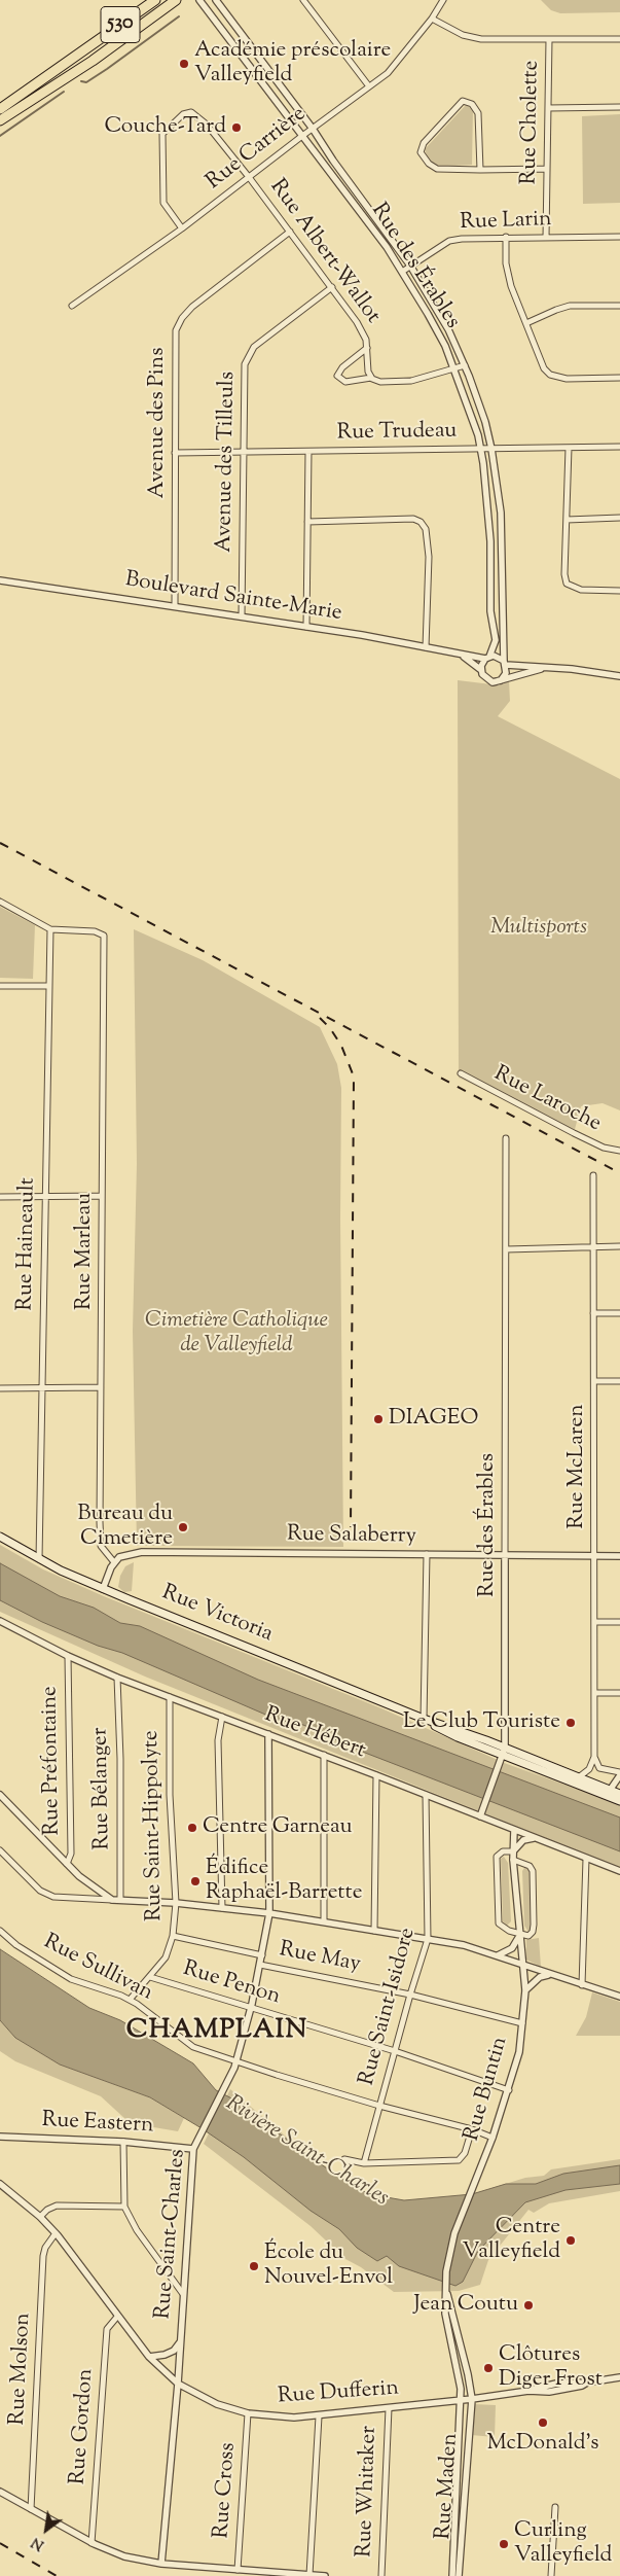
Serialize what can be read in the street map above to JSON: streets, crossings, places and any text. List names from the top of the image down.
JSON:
{
  "streets": {
    "highway": ["530"],
    "main road": ["Rue Victoria"],
    "street": [
      "Rue Cholette",
      "Rue Carrière",
      "Rue Larin",
      "Rue Albert-Wallot",
      "Rue des Érables",
      "Avenue des Pins",
      "Rue Trudeau",
      "Avenue des Tilleuls",
      "Boulevard Sainte-Marie",
      "Rue Laroche",
      "Rue Haineault",
      "Rue Marleau",
      "Rue McLaren",
      "Rue Salaberry",
      "Rue Hébert",
      "Rue Préfontaine",
      "Rue Bélanger",
      "Rue Saint-Hippolyte",
      "Rue May",
      "Rue Sullivan",
      "Rue Penon",
      "Rue Saint-Isidore",
      "Rue Buntin",
      "Rue Eastern",
      "Rue Saint-Charles",
      "Rue Molson",
      "Rue Dufferin",
      "Rue Gordon",
      "Rue Maden",
      "Rue Cross",
      "Rue Whitaker"
    ]
  },
  "crossings": [
    ["Rue Cholette", "Rue Larin"],
    ["Rue Carrière", "Rue Albert-Wallot"],
    ["Rue Carrière", "Rue des Érables"],
    ["Rue Larin", "Rue des Érables"],
    ["Rue Albert-Wallot", "Rue des Érables"],
    ["Rue Albert-Wallot", "Avenue des Pins"],
    ["Rue Albert-Wallot", "Avenue des Tilleuls"],
    ["Rue des Érables", "Rue Trudeau"],
    ["Rue des Érables", "Boulevard Sainte-Marie"],
    ["Rue des Érables", "Rue Salaberry"],
    ["Rue des Érables", "Rue Victoria"],
    ["Rue des Érables", "Rue Hébert"],
    ["Avenue des Pins", "Rue Trudeau"],
    ["Avenue des Pins", "Boulevard Sainte-Marie"],
    ["Rue Trudeau", "Avenue des Tilleuls"],
    ["Avenue des Tilleuls", "Boulevard Sainte-Marie"],
    ["Rue Haineault", "Rue Marleau"],
    ["Rue Haineault", "Rue Victoria"],
    ["Rue Marleau", "Rue Salaberry"],
    ["Rue McLaren", "Rue Salaberry"],
    ["Rue Hébert", "Rue Préfontaine"],
    ["Rue Hébert", "Rue Bélanger"],
    ["Rue Hébert", "Rue Saint-Hippolyte"],
    ["Rue Hébert", "Rue Saint-Isidore"],
    ["Rue Hébert", "Rue Buntin"],
    ["Rue Hébert", "Rue Saint-Charles"],
    ["Rue Saint-Hippolyte", "Rue May"],
    ["Rue Saint-Hippolyte", "Rue Sullivan"],
    ["Rue Saint-Hippolyte", "Rue Penon"],
    ["Rue May", "Rue Saint-Isidore"],
    ["Rue May", "Rue Buntin"],
    ["Rue May", "Rue Saint-Charles"],
    ["Rue Sullivan", "Rue Saint-Isidore"],
    ["Rue Sullivan", "Rue Buntin"],
    ["Rue Sullivan", "Rue Saint-Charles"],
    ["Rue Penon", "Rue Saint-Isidore"],
    ["Rue Penon", "Rue Buntin"],
    ["Rue Penon", "Rue Saint-Charles"],
    ["Rue Buntin", "Rue Dufferin"],
    ["Rue Buntin", "Rue Maden"],
    ["Rue Eastern", "Rue Saint-Charles"],
    ["Rue Saint-Charles", "Rue Dufferin"],
    ["Rue Molson", "Rue Dufferin"],
    ["Rue Dufferin", "Rue Gordon"],
    ["Rue Dufferin", "Rue Maden"],
    ["Rue Dufferin", "Rue Cross"],
    ["Rue Dufferin", "Rue Whitaker"]
  ],
  "districts": ["CHAMPLAIN"],
  "water": ["Rivière Saint-Charles"],
  "parks": ["Multisports", "Cimetière Catholique de Valleyfield"],
  "places": [
    "Académie préscolaire Valleyfield",
    "Couche-Tard",
    "DIAGEO",
    "Bureau du Cimetière",
    "Le Club Touriste",
    "Centre Garneau",
    "Édifice Raphaël-Barrette",
    "Centre Valleyfield",
    "École du Nouvel-Envol",
    "Jean Coutu",
    "Clôtures Diger Frost",
    "McDonald's",
    "Curling Valleyfield"
  ],
  "north": "bottom left"
}
